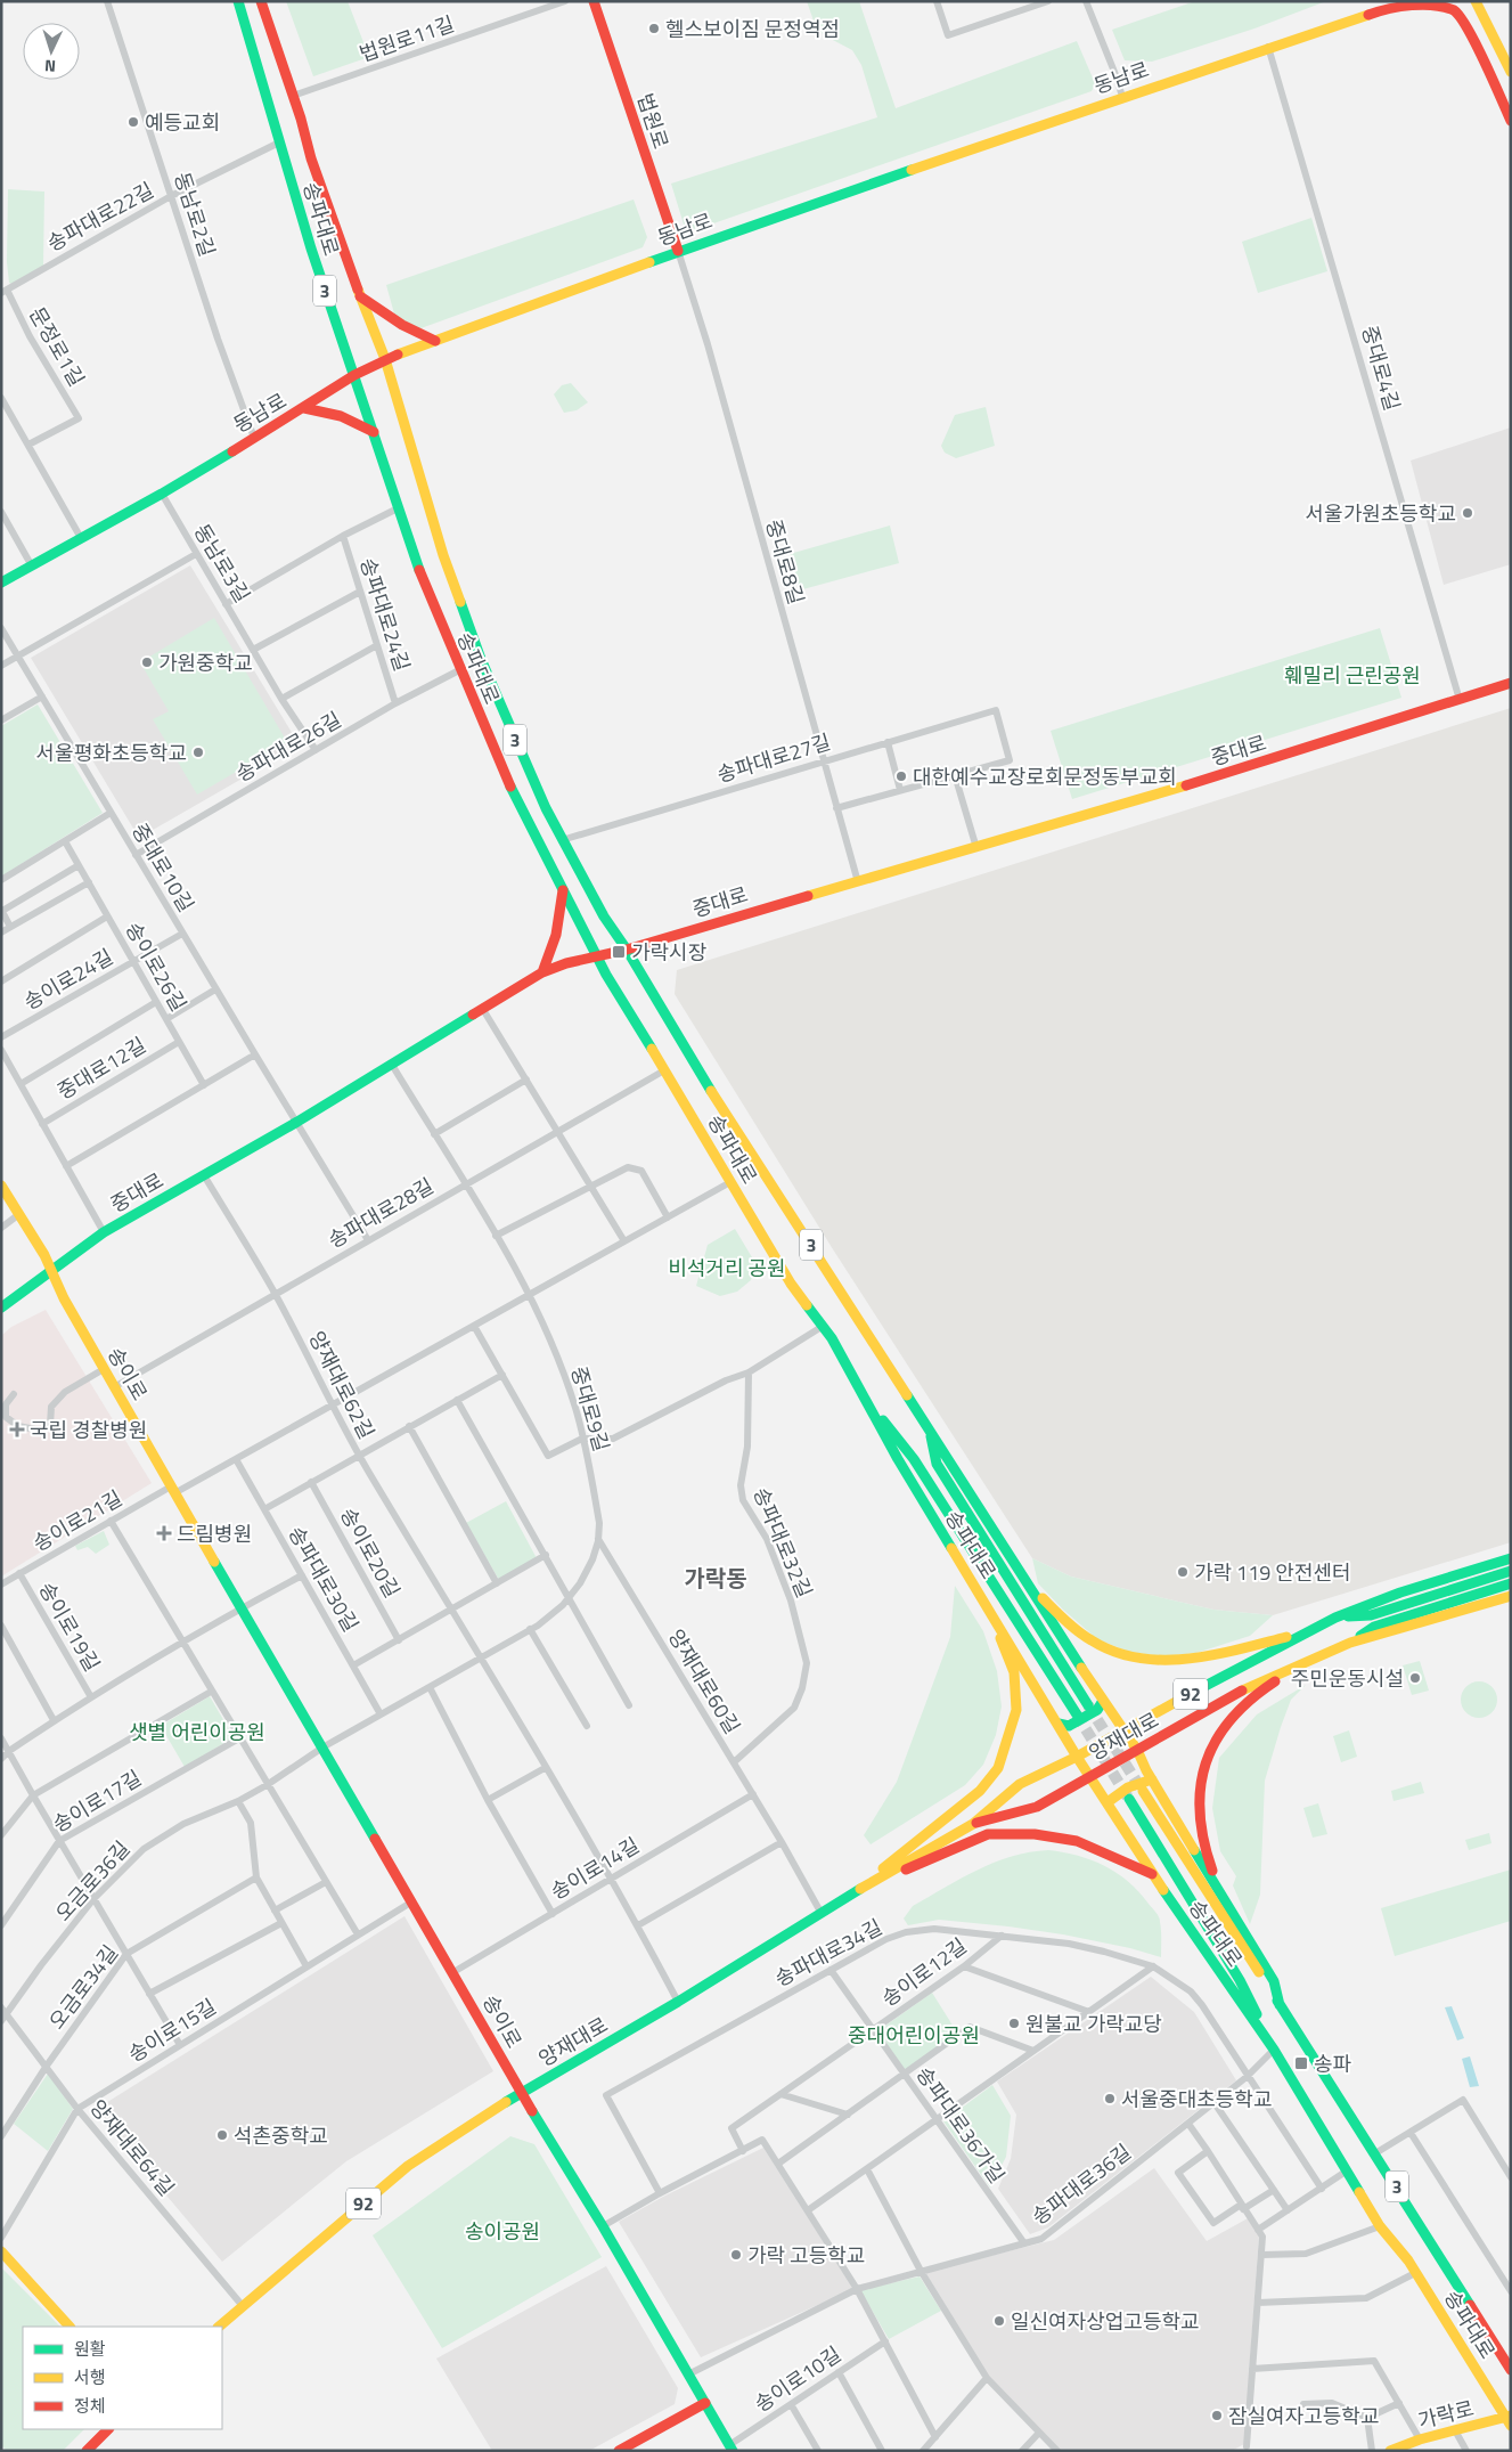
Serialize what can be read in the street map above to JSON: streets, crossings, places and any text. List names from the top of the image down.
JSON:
{
  "streets": {
    "main road": [
      "동남로",
      "법원로",
      "송파대로",
      "3",
      "중대로",
      "송이로",
      "92",
      "양재대로",
      "가락로"
    ],
    "street": [
      "법원로11길",
      "동남로2길",
      "송파대로22길",
      "문정로1길",
      "중대로4길",
      "중대로8길",
      "동남로3길",
      "송파대로24길",
      "송파대로26길",
      "송파대로27길",
      "중대로10길",
      "송이로26길",
      "송이로24길",
      "중대로12길",
      "송파대로28길",
      "양재대로62길",
      "중대로9길",
      "송이로21길",
      "송파대로32길",
      "송이로20길",
      "송파대로30길",
      "송이로19길",
      "양재대로60길",
      "송이로17길",
      "송이로14길",
      "오금로36길",
      "송파대로34길",
      "송이로12길",
      "오금로34길",
      "송이로15길",
      "송파대로36가길",
      "양재대로64길",
      "송파대로36길",
      "송이로10길"
    ]
  },
  "crossings": [
    ["법원로11길", "송파대로"],
    ["동남로", "법원로"],
    ["동남로", "동남로2길"],
    ["동남로", "송파대로"],
    ["동남로", "중대로4길"],
    ["동남로", "중대로8길"],
    ["동남로", "동남로3길"],
    ["법원로", "중대로8길"],
    ["동남로2길", "송파대로22길"],
    ["송파대로22길", "송파대로"],
    ["송파대로22길", "문정로1길"],
    ["송파대로", "3"],
    ["송파대로", "송파대로24길"],
    ["송파대로", "송파대로26길"],
    ["송파대로", "중대로"],
    ["송파대로", "송파대로27길"],
    ["송파대로", "송파대로28길"],
    ["송파대로", "양재대로"],
    ["송파대로", "송파대로36길"],
    ["송파대로", "가락로"],
    ["3", "송파대로36길"],
    ["중대로4길", "중대로"],
    ["중대로8길", "중대로"],
    ["중대로8길", "송파대로27길"],
    ["동남로3길", "송파대로24길"],
    ["동남로3길", "송파대로26길"],
    ["송파대로24길", "송파대로26길"],
    ["송파대로26길", "중대로10길"],
    ["중대로", "중대로10길"],
    ["중대로", "중대로12길"],
    ["중대로", "송이로"],
    ["중대로", "양재대로62길"],
    ["중대로", "중대로9길"],
    ["중대로10길", "송이로24길"],
    ["송이로26길", "송이로24길"],
    ["송이로26길", "중대로12길"],
    ["송파대로28길", "송이로"],
    ["송파대로28길", "양재대로62길"],
    ["송파대로28길", "중대로9길"],
    ["송이로", "중대로9길"],
    ["송이로", "송이로21길"],
    ["송이로", "송이로19길"],
    ["송이로", "양재대로"],
    ["송이로", "송이로14길"],
    ["송이로", "오금로36길"],
    ["송이로", "송이로15길"],
    ["송이로", "송파대로36길"],
    ["송이로", "송이로10길"],
    ["양재대로62길", "중대로9길"],
    ["양재대로62길", "양재대로"],
    ["양재대로62길", "송이로14길"],
    ["중대로9길", "송파대로30길"],
    ["중대로9길", "양재대로60길"],
    ["중대로9길", "오금로36길"],
    ["송이로21길", "송이로19길"],
    ["송파대로32길", "양재대로60길"],
    ["양재대로60길", "양재대로"],
    ["양재대로60길", "송이로14길"],
    ["양재대로", "양재대로64길"],
    ["오금로36길", "양재대로64길"],
    ["송파대로34길", "송이로12길"],
    ["송파대로34길", "송파대로36가길"],
    ["송파대로34길", "송파대로36길"],
    ["송이로12길", "송파대로36가길"],
    ["오금로34길", "양재대로64길"],
    ["송이로15길", "양재대로64길"],
    ["송파대로36가길", "송파대로36길"]
  ],
  "districts": ["가락동"],
  "parks": [
    "훼밀리 근린공원",
    "비석거리 공원",
    "샛별 어린이공원",
    "중대어린이공원",
    "송이공원"
  ],
  "places": {
    "other": [
      "헬스보이짐 문정역점",
      "예등교회",
      "서울가원초등학교",
      "가원중학교",
      "서울평화초등학교",
      "대한예수교장로회문정동부교회",
      "가락 119 안전센터",
      "주민운동시설",
      "원불교 가락교당",
      "서울중대초등학교",
      "석촌중학교",
      "가락 고등학교",
      "일신여자상업고등학교",
      "잠실여자고등학교"
    ],
    "transit": ["가락시장", "송파"],
    "health": ["국립 경찰병원", "드림병원"]
  },
  "legend": ["원활", "서행", "정체"],
  "north": "bottom"
}
